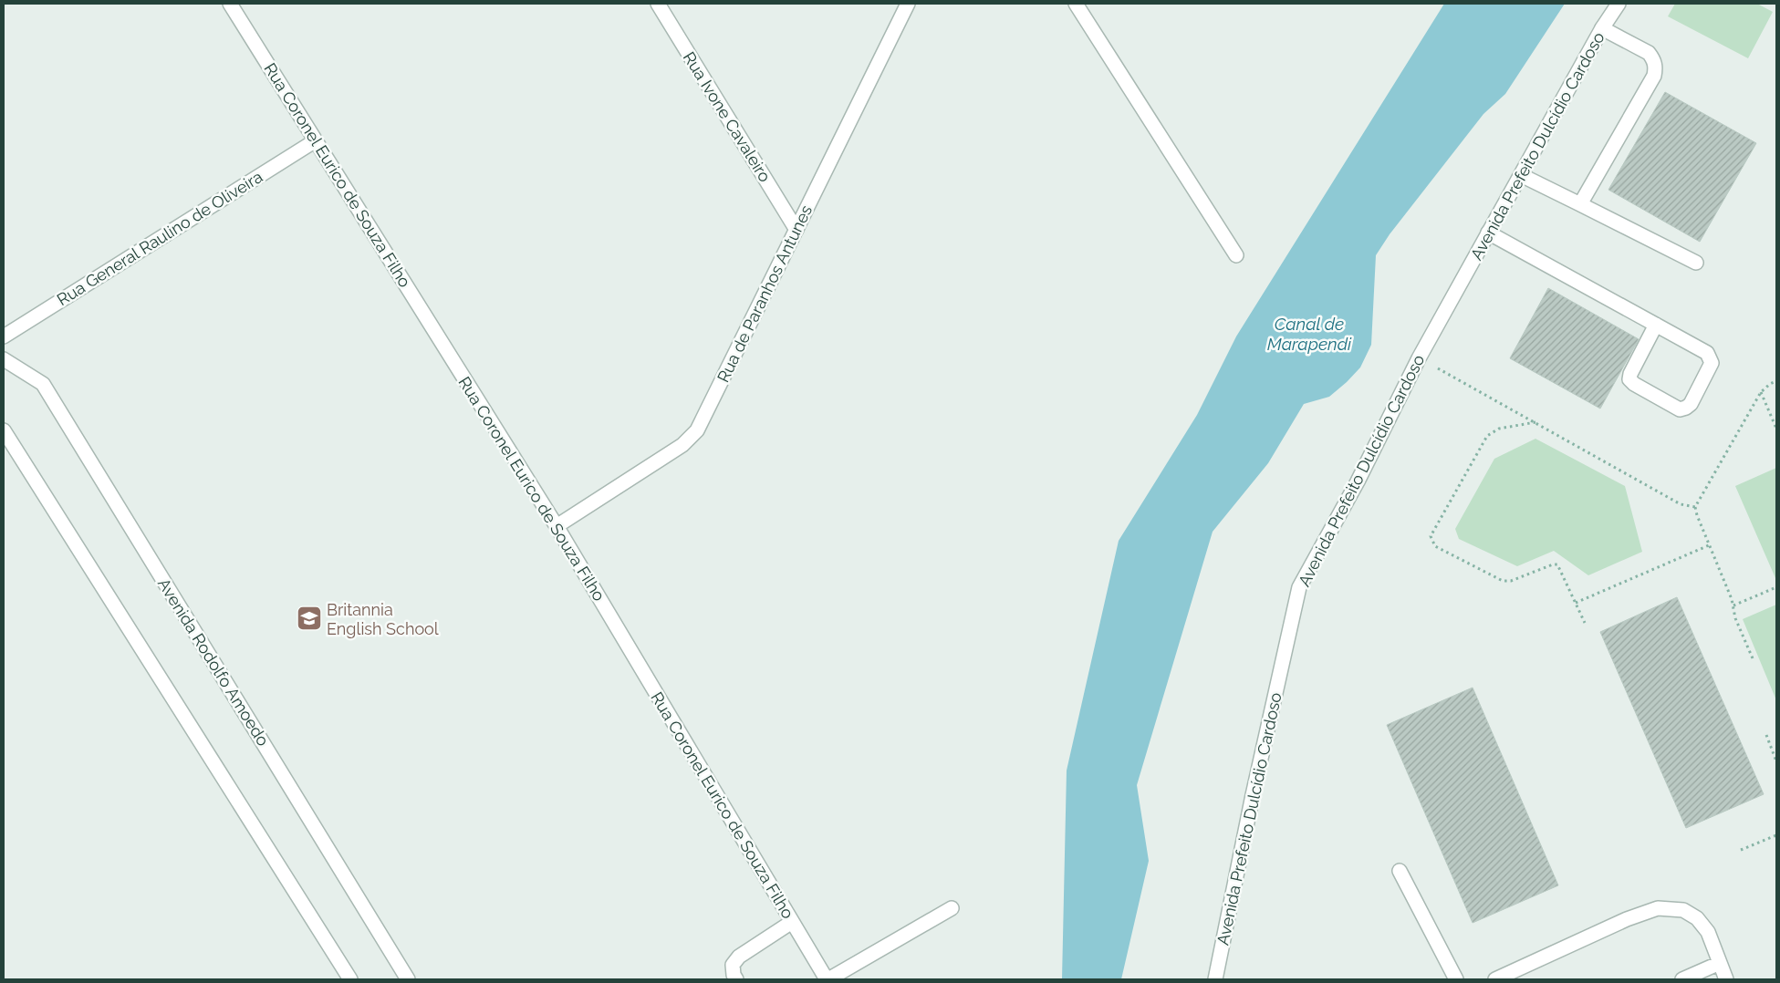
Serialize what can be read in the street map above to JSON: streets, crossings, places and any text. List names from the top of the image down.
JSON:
{
  "streets": {
    "street": [
      "Rua Ivone Cavaleiro",
      "Avenida Prefeito Dulcídio Cardoso",
      "Rua Coronel Eurico de Souza Filho",
      "Rua General Raulino de Oliveira",
      "Rua de Paranhos Antunes",
      "Avenida Rodolfo Amoedo"
    ]
  },
  "crossings": [
    ["Rua Ivone Cavaleiro", "Rua de Paranhos Antunes"],
    ["Rua Coronel Eurico de Souza Filho", "Rua General Raulino de Oliveira"],
    ["Rua Coronel Eurico de Souza Filho", "Rua de Paranhos Antunes"]
  ],
  "water": ["Canal de Marapendi"],
  "places": {
    "school or university": ["Britannia English School"]
  }
}
